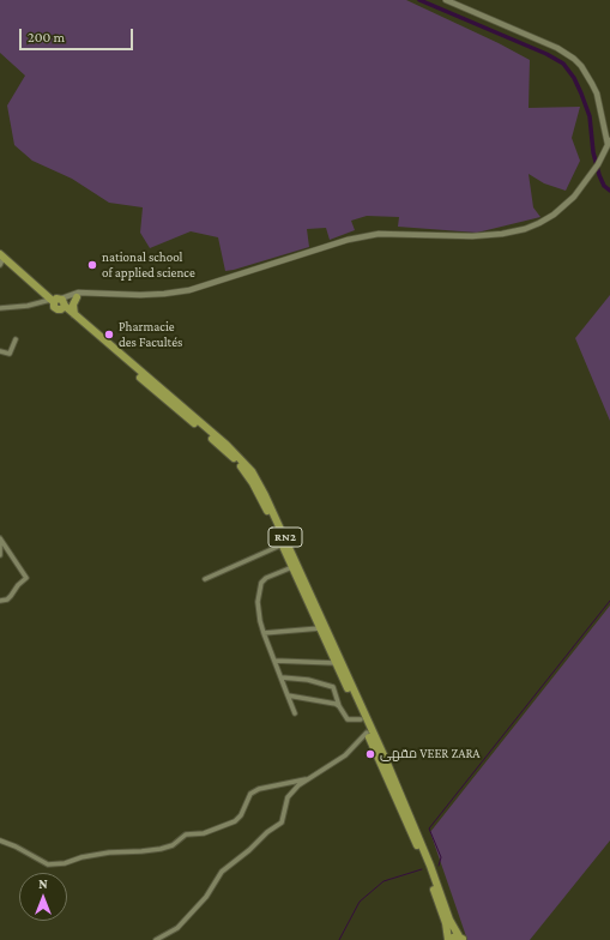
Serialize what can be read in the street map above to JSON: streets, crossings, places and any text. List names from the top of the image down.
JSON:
{
  "streets": {
    "highway": ["RN2"]
  },
  "places": ["national school of applied science", "Pharmacie des Facultés", "مقهى VEER ZARA"],
  "scale_bar": "200 m",
  "north": "top"
}
